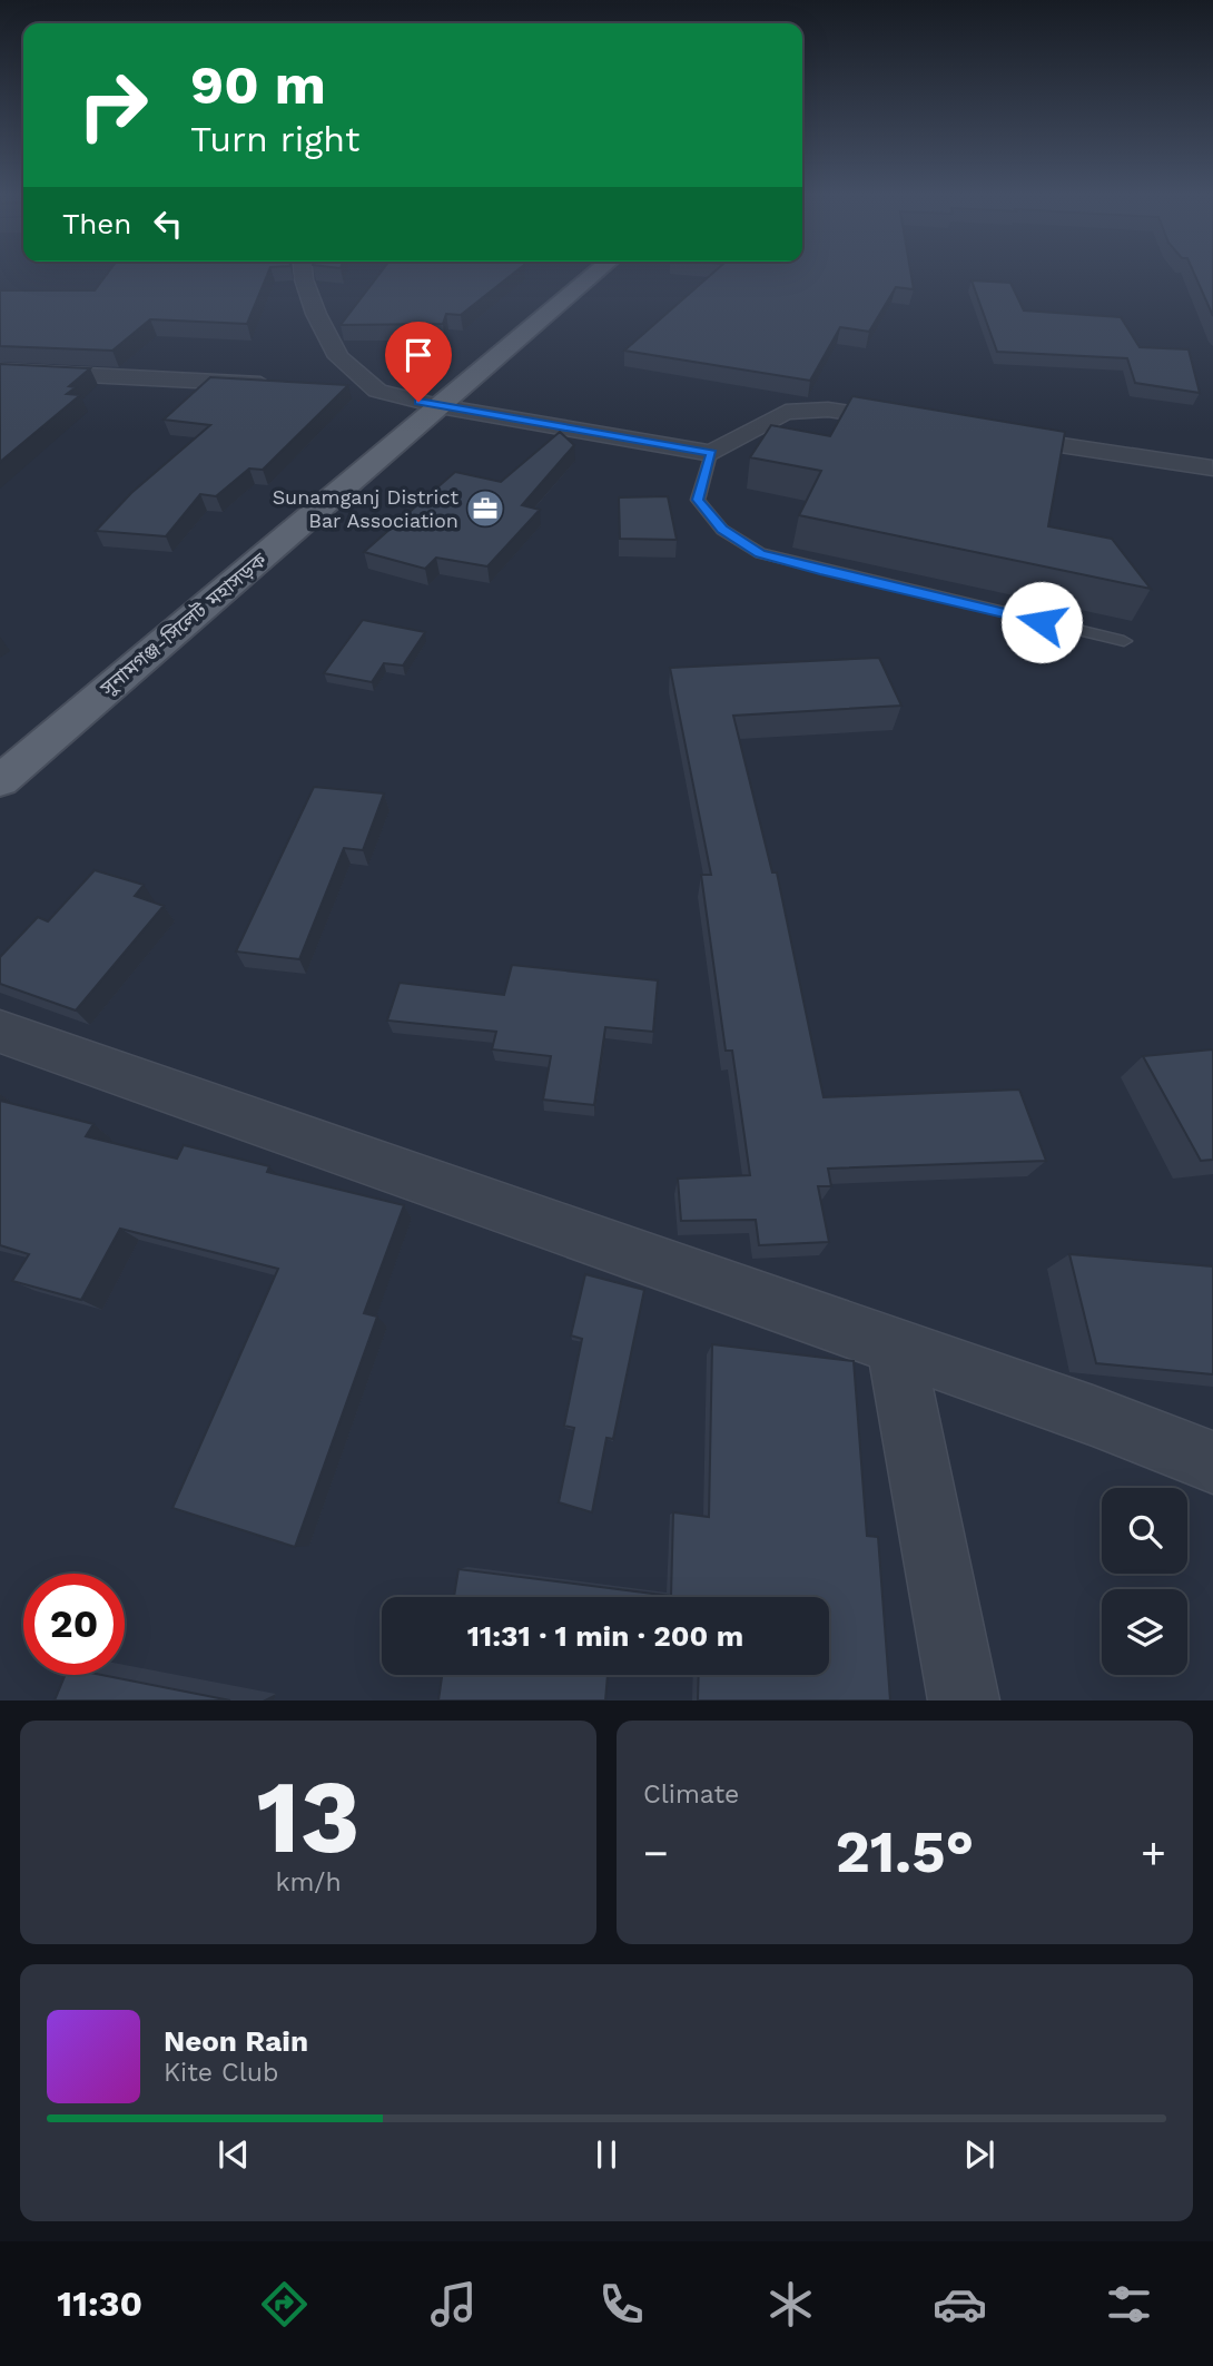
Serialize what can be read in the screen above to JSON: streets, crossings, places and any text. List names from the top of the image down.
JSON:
{
  "streets": {
    "main road": ["সুনামগঞ্জ-সিলেট মহাসড়ক"]
  },
  "places": {
    "office": ["Sunamganj District Bar Association"]
  },
  "page": {
    "turn": ["90 m", "Turn right"],
    "then": "Then",
    "limit": "20",
    "trip": "11:31 · 1 min · 200 m",
    "tile": [
      ["13", "km/h"],
      "Climate"
    ],
    "heat": ["−", "21.5°", "+"],
    "song": ["Neon Rain", "Kite Club"],
    "tabs": "11:30"
  }
}
